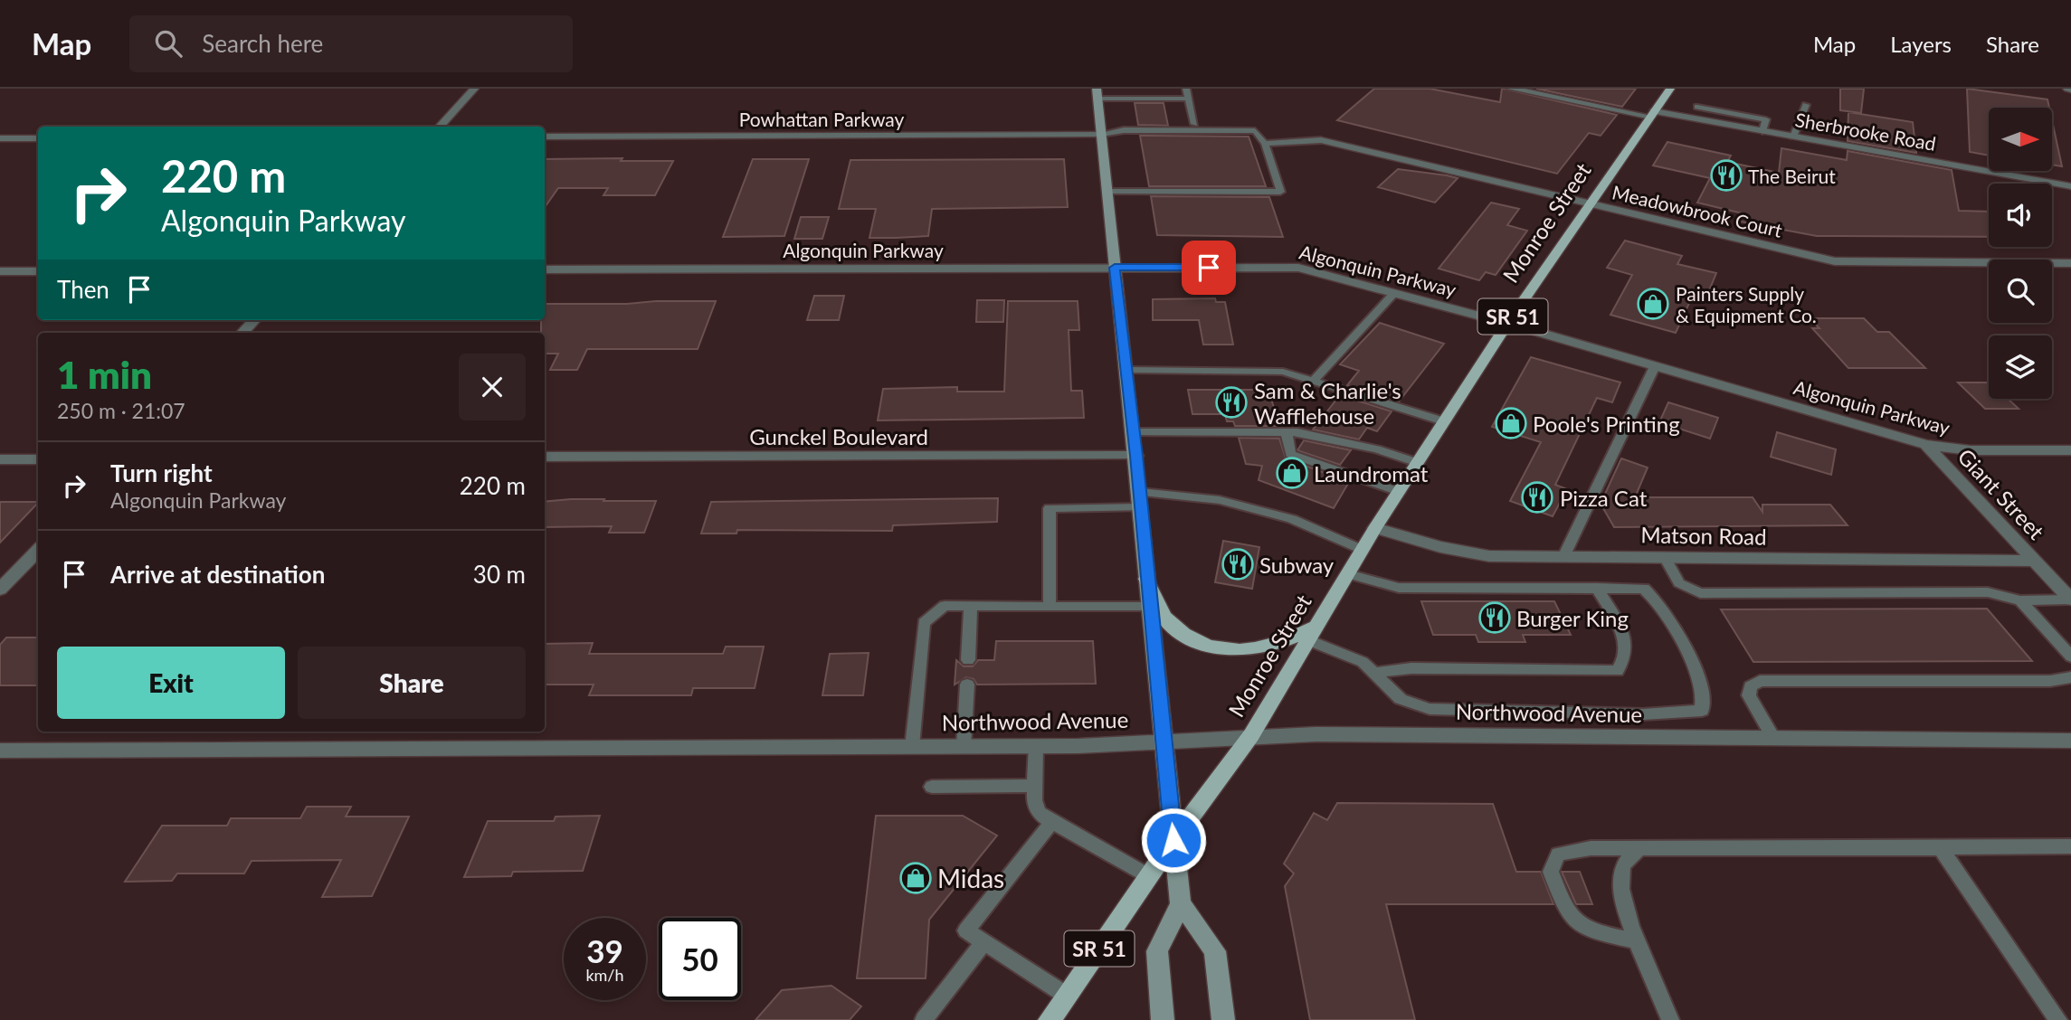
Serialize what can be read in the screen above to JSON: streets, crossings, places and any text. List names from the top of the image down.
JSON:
{
  "streets": {
    "main road": ["Monroe Street", "SR 51"],
    "street": [
      "Powhattan Parkway",
      "Sherbrooke Road",
      "Meadowbrook Court",
      "Algonquin Parkway",
      "Gunckel Boulevard",
      "Giant Street",
      "Matson Road",
      "Northwood Avenue"
    ]
  },
  "crossings": [
    ["Sherbrooke Road", "Monroe Street"],
    ["Meadowbrook Court", "Monroe Street"],
    ["Monroe Street", "Algonquin Parkway"],
    ["Monroe Street", "Matson Road"],
    ["Monroe Street", "Northwood Avenue"],
    ["Algonquin Parkway", "Giant Street"],
    ["Giant Street", "Matson Road"]
  ],
  "places": {
    "restaurant": [
      "The Beirut",
      "Sam & Charlie's Wafflehouse",
      "Pizza Cat",
      "Subway",
      "Burger King"
    ],
    "shop": [
      "Painters Supply & Equipment Co.",
      "Poole's Printing",
      "Laundromat",
      "Midas"
    ]
  },
  "north": "right",
  "page": {
    "header": "Map",
    "search": "Search here",
    "nav": ["Map", "Layers", "Share"],
    "turn": ["220 m", "Algonquin Parkway"],
    "then": "Then",
    "heading": ["1 min", "250 m · 21:07"],
    "list": [
      {
        "name": "Turn right",
        "note": "Algonquin Parkway",
        "value": "220 m"
      },
      {
        "name": "Arrive at destination",
        "value": "30 m"
      }
    ],
    "buttons": ["Exit", "Share"],
    "speed": "39 km/h",
    "limit": "50"
  }
}
